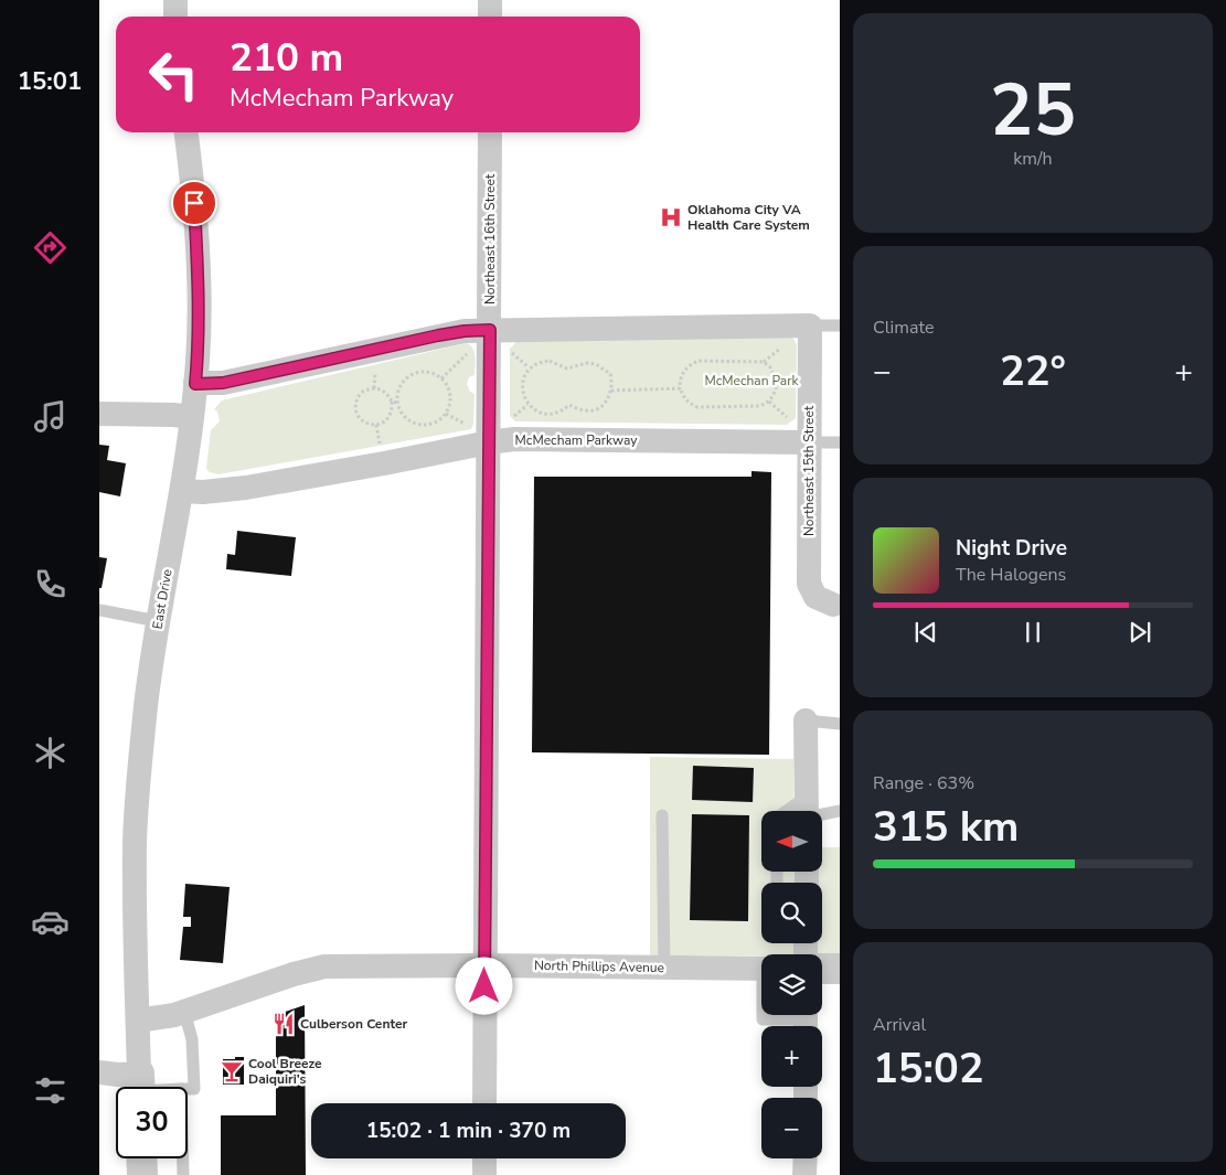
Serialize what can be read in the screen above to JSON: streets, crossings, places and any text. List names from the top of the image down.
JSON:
{
  "streets": {
    "street": [
      "Northeast 16th Street",
      "McMecham Parkway",
      "Northeast 15th Street",
      "East Drive",
      "North Phillips Avenue"
    ]
  },
  "crossings": [
    ["Northeast 16th Street", "McMecham Parkway"],
    ["Northeast 16th Street", "North Phillips Avenue"],
    ["McMecham Parkway", "Northeast 15th Street"],
    ["McMecham Parkway", "East Drive"],
    ["East Drive", "North Phillips Avenue"]
  ],
  "parks": ["McMechan Park"],
  "places": {
    "hospital": ["Oklahoma City VA Health Care System"],
    "restaurant": ["Culberson Center"],
    "bar": ["Cool Breeze Daiquiri’s"]
  },
  "north": "left",
  "page": {
    "tabs": "15:01",
    "tile": [
      ["25", "km/h"],
      "Climate",
      ["Range · 63%", "315 km"],
      ["Arrival", "15:02"]
    ],
    "turn": ["210 m", "McMecham Parkway"],
    "heat": ["−", "22°", "+"],
    "song": ["Night Drive", "The Halogens"],
    "map_buttons": ["+", "−"],
    "limit": "30",
    "trip": "15:02 · 1 min · 370 m"
  }
}
